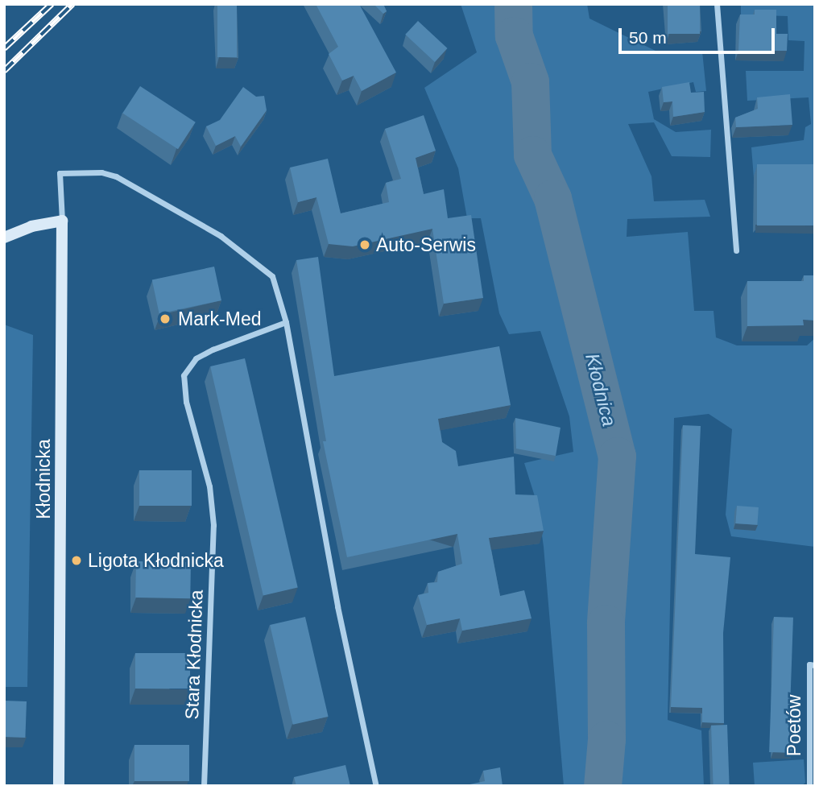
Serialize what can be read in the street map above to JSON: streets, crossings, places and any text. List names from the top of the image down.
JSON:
{
  "streets": {
    "street": ["Kłodnicka", "Stara Kłodnicka", "Poetów"]
  },
  "crossings": [
    ["Kłodnicka", "Stara Kłodnicka"]
  ],
  "water": ["Kłodnica"],
  "places": ["Auto-Serwis", "Mark-Med", "Ligota Kłodnicka"],
  "scale_bar": "50 m"
}
